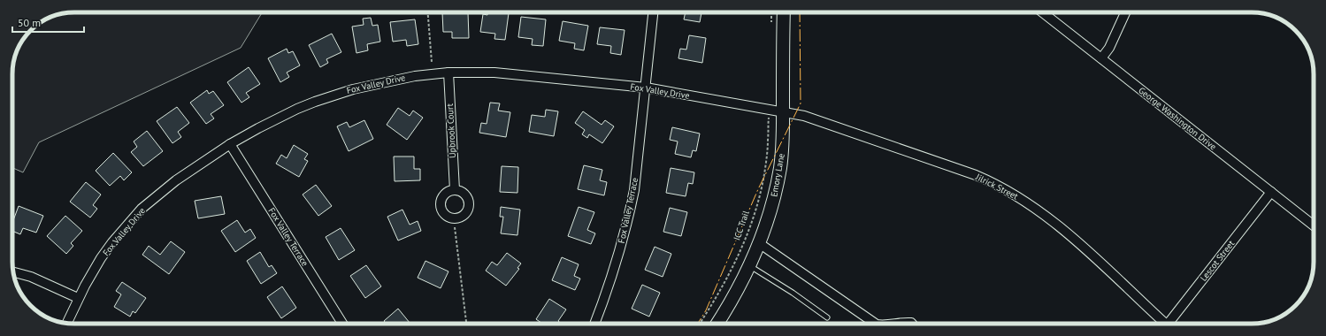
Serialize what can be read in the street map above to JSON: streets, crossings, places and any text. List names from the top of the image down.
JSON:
{
  "streets": {
    "street": [
      "Fox Valley Drive",
      "George Washington Drive",
      "Upbrook Court",
      "Emory Lane",
      "Jilrick Street",
      "Fox Valley Terrace",
      "Lescot Street"
    ],
    "path": ["ICC Trail"]
  },
  "crossings": [
    ["Fox Valley Drive", "Upbrook Court"],
    ["Fox Valley Drive", "Emory Lane"],
    ["Fox Valley Drive", "Jilrick Street"],
    ["Fox Valley Drive", "Fox Valley Terrace"],
    ["George Washington Drive", "Lescot Street"],
    ["Emory Lane", "Jilrick Street"]
  ],
  "scale_bar": "50 m"
}
